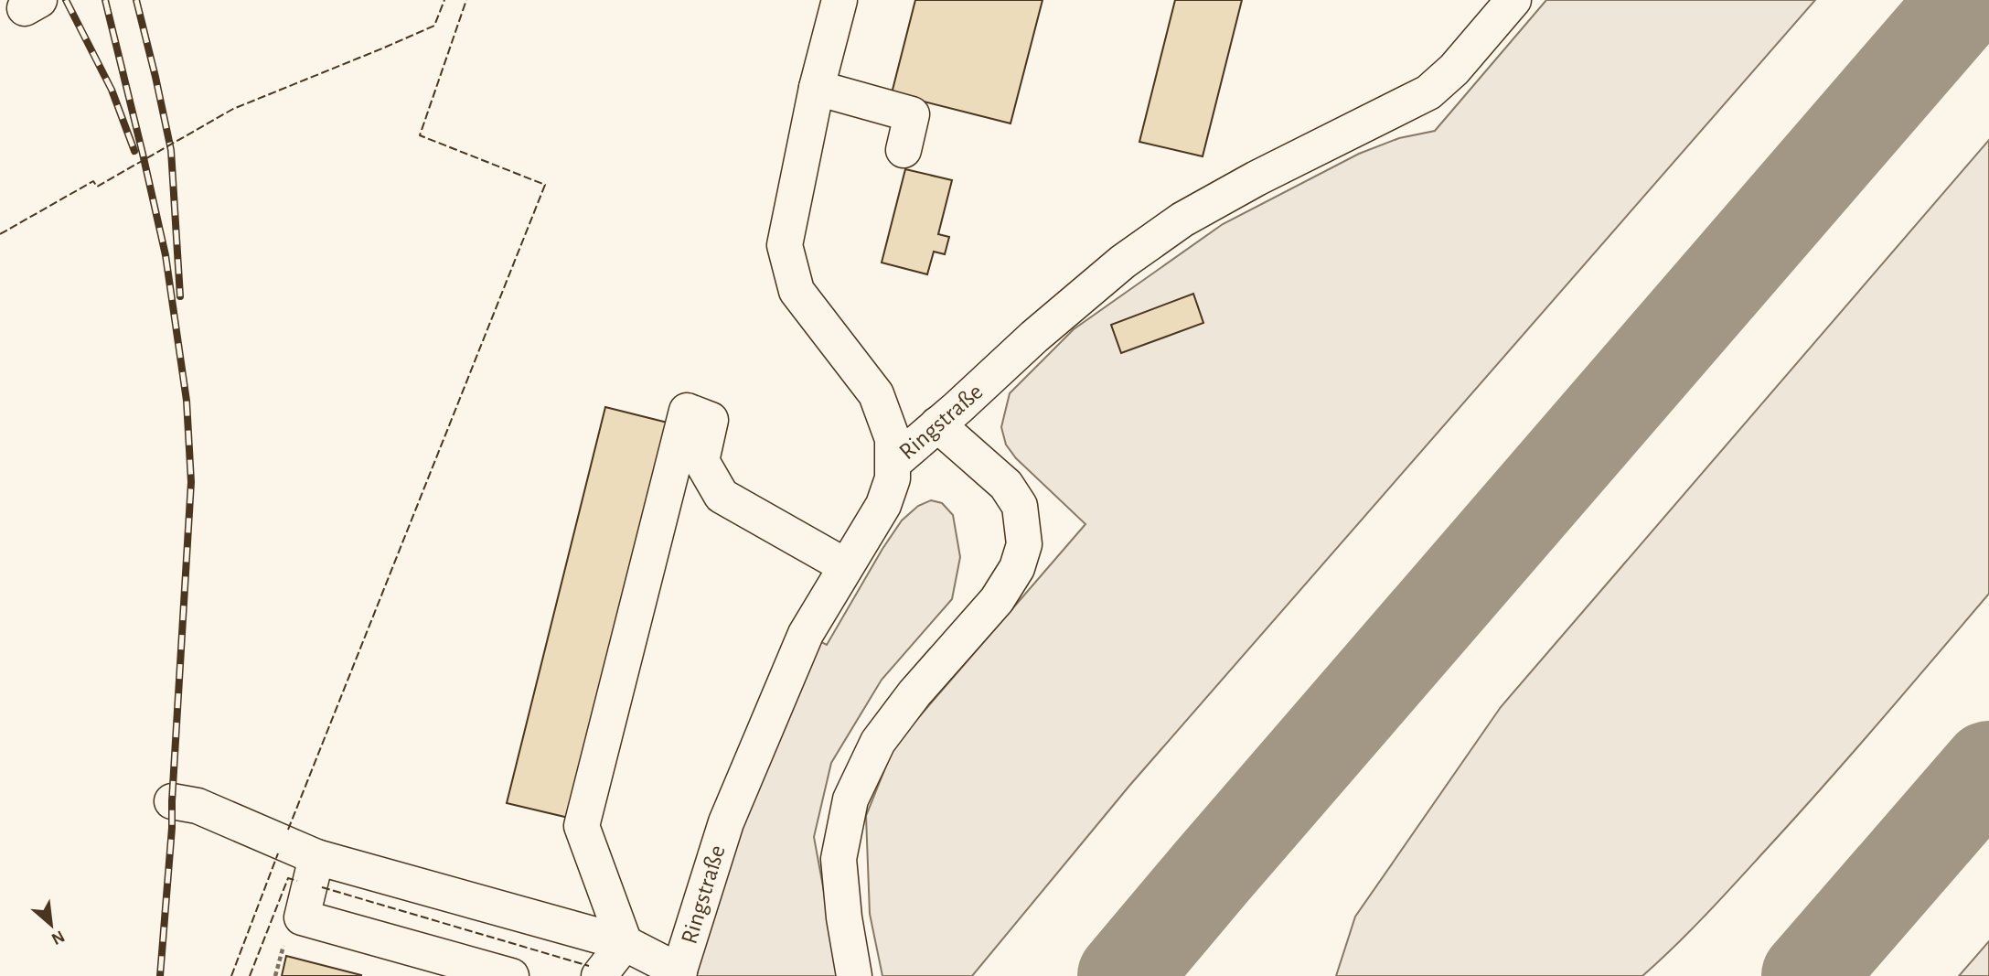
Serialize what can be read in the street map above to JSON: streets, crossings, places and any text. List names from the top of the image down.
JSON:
{
  "streets": {
    "lane": ["Ringstraße"]
  },
  "north": "bottom right"
}
